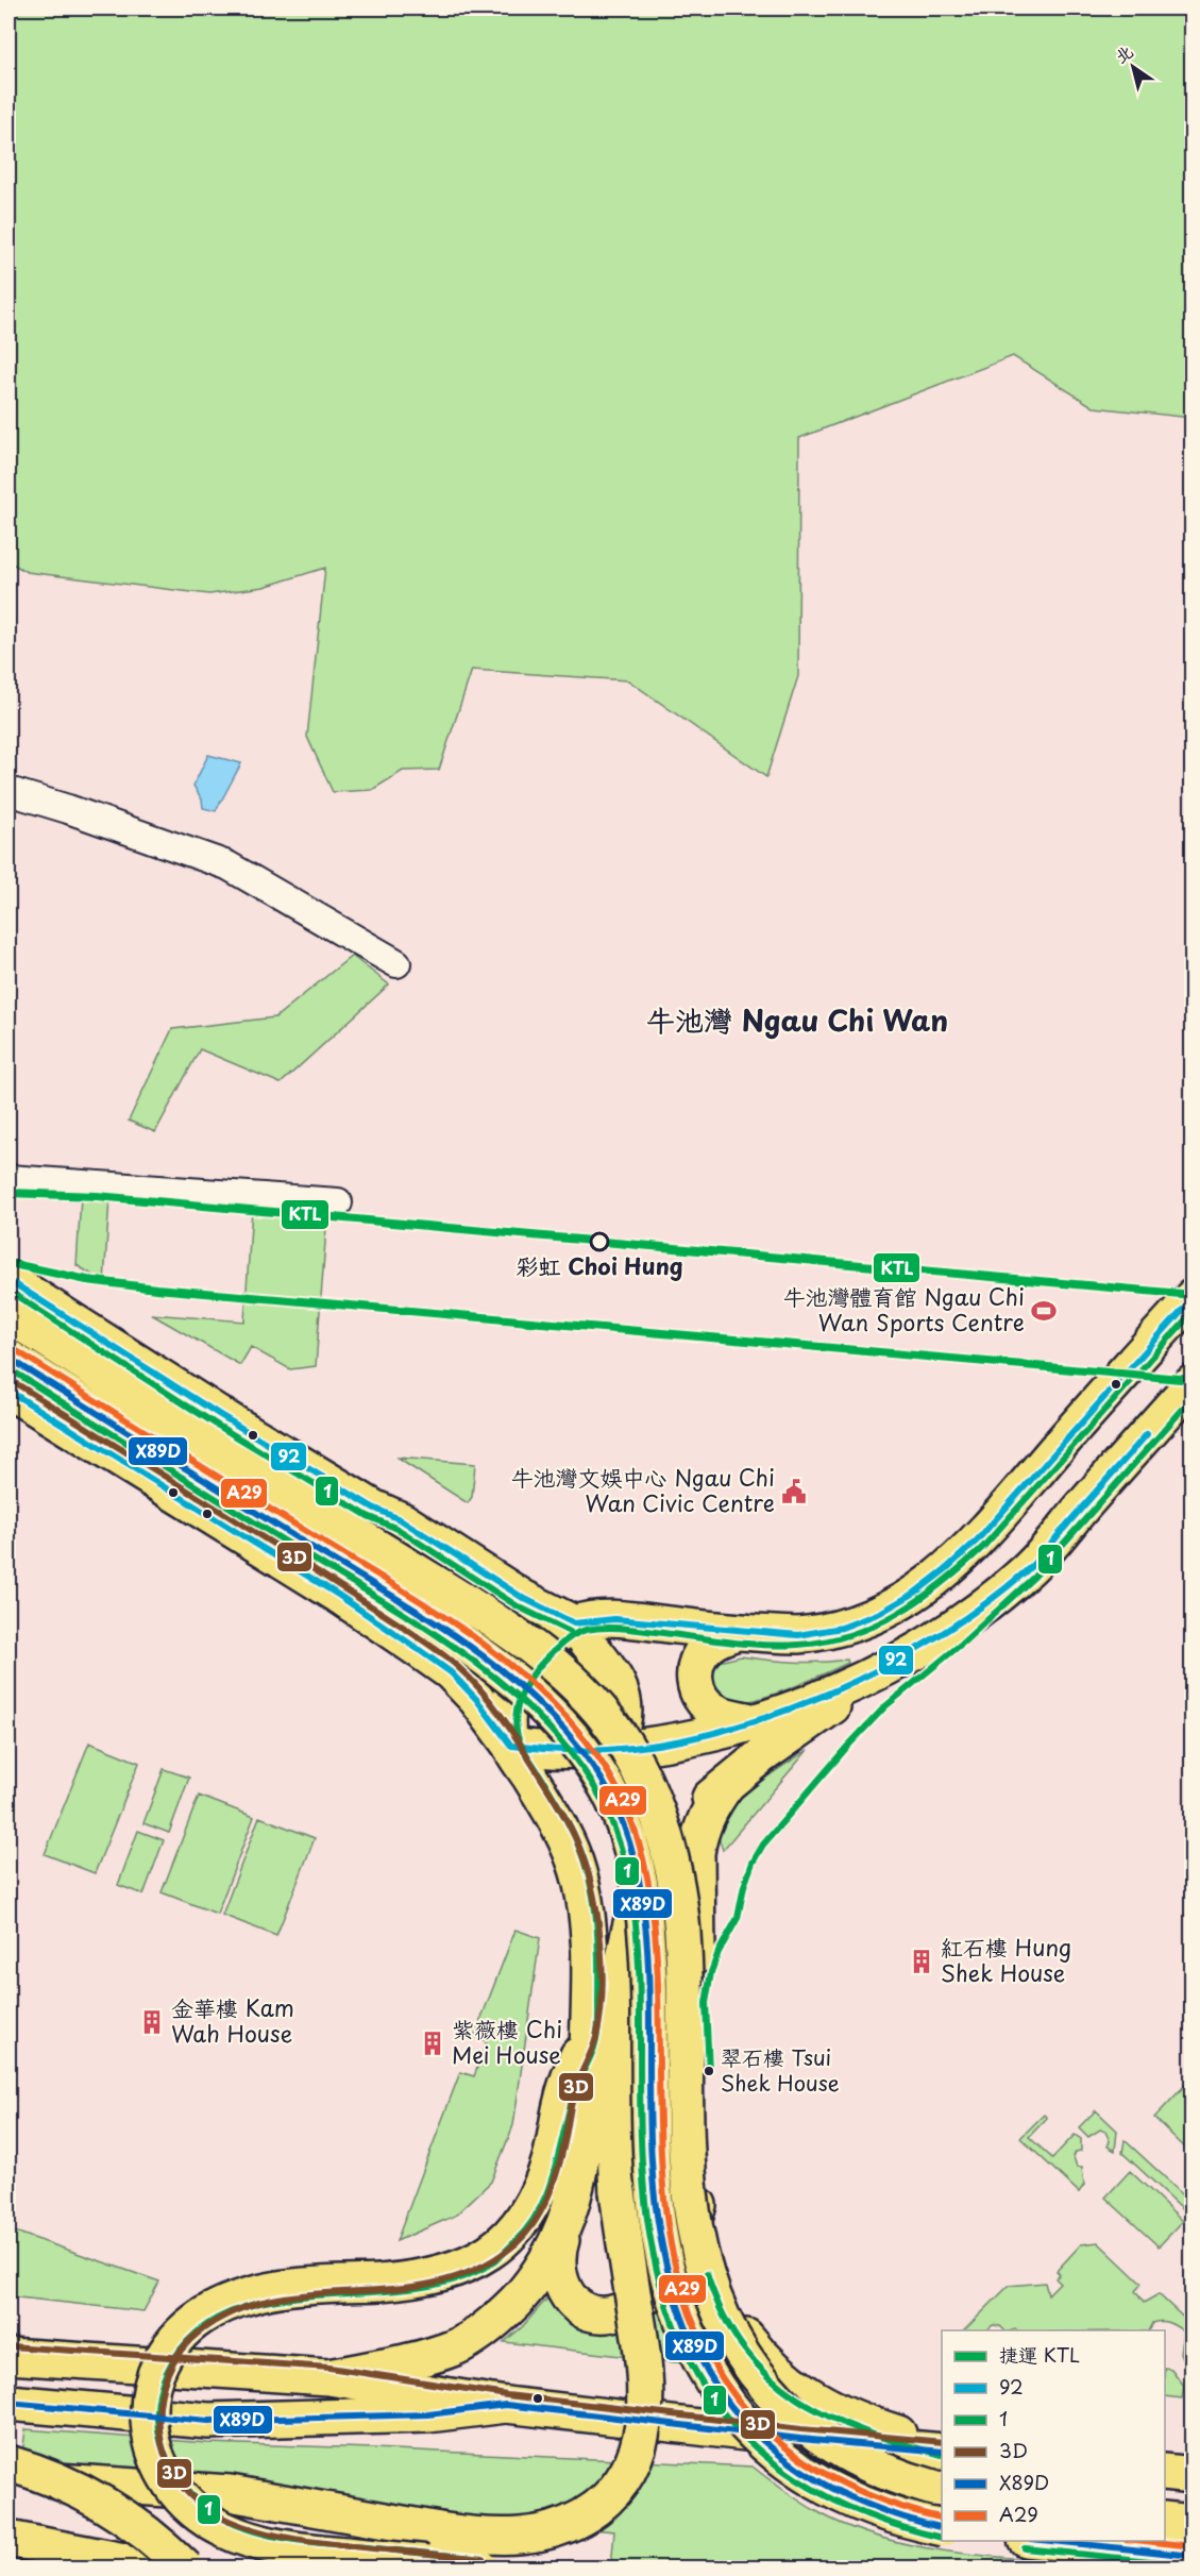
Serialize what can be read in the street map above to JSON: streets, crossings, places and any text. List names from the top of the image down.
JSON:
{
  "districts": ["牛池灣 Ngau Chi Wan"],
  "places": {
    "other": ["彩虹 Choi Hung", "翠石樓 Tsui Shek House"],
    "sports": ["牛池灣體育館 Ngau Chi Wan Sports Centre"],
    "public building": ["牛池灣文娛中心 Ngau Chi Wan Civic Centre"],
    "building": ["紅石樓 Hung Shek House", "金華樓 Kam Wah House", "紫薇樓 Chi Mei House"]
  },
  "lines": [
    "metro line KTL",
    "transit line 92",
    "transit line 1",
    "transit line A29",
    "transit line X89D",
    "transit line 3D"
  ],
  "legend": [
    "捷運 KTL",
    "92",
    "1",
    "3D",
    "X89D",
    "A29"
  ],
  "north": "top left"
}
